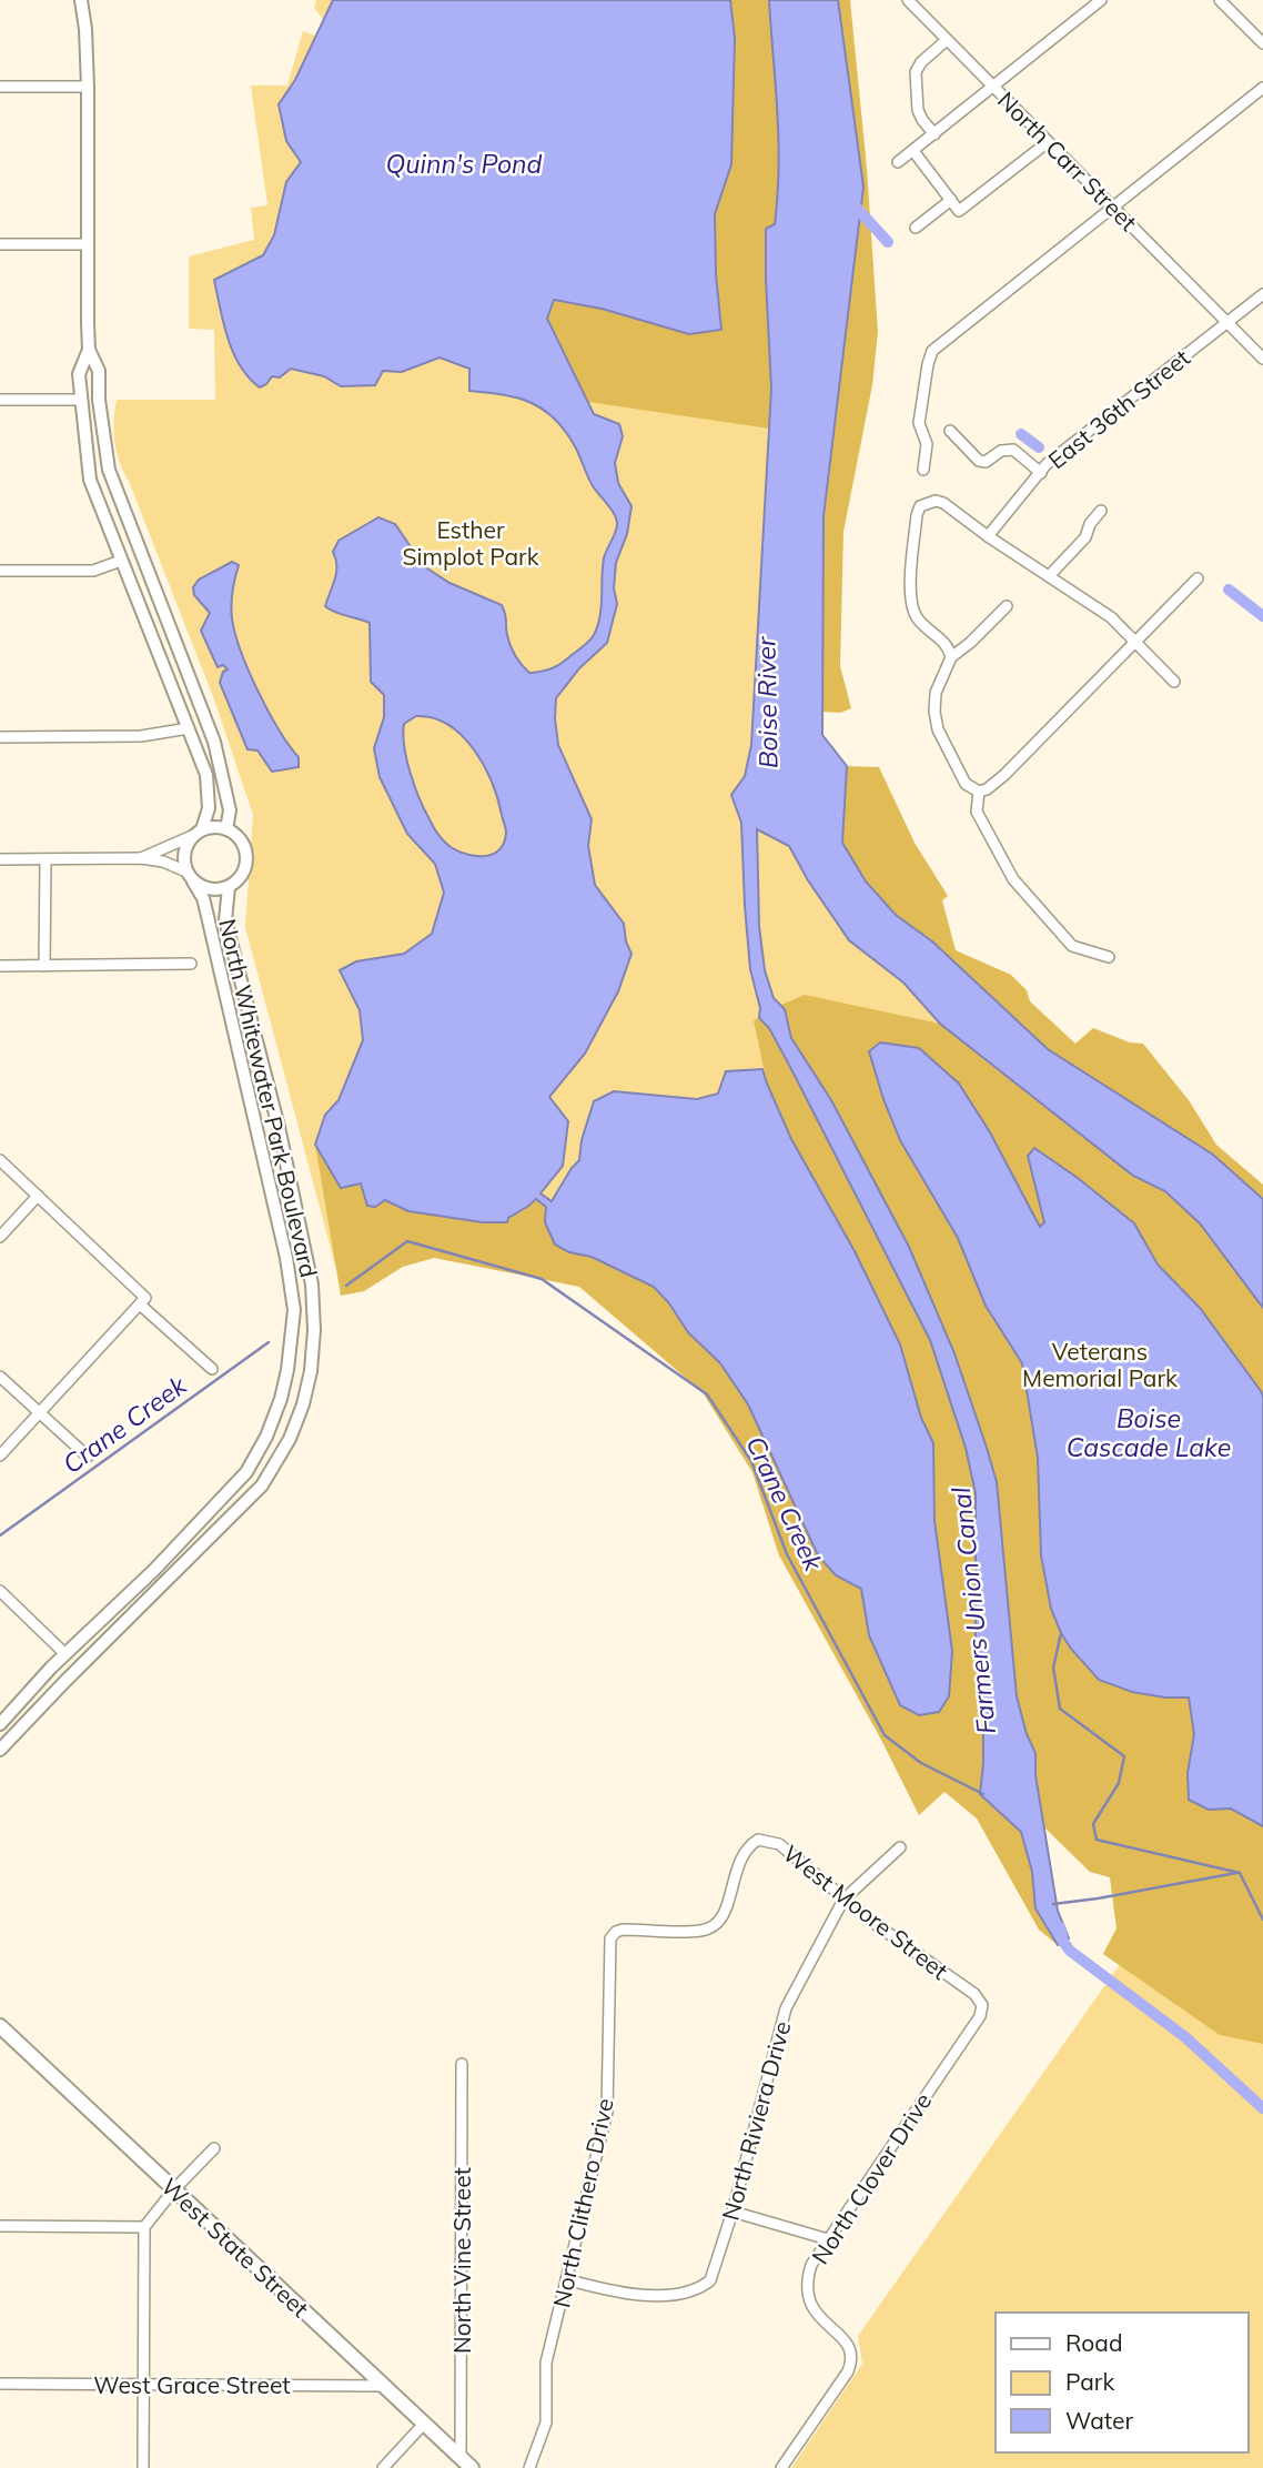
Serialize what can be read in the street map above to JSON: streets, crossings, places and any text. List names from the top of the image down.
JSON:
{
  "streets": {
    "main road": ["West State Street"],
    "street": [
      "North Carr Street",
      "East 36th Street",
      "North Whitewater Park Boulevard",
      "West Moore Street",
      "North Riviera Drive",
      "North Clover Drive",
      "North Clithero Drive",
      "North Vine Street",
      "West Grace Street"
    ]
  },
  "crossings": [
    ["North Carr Street", "East 36th Street"],
    ["West Moore Street", "North Riviera Drive"],
    ["West Moore Street", "North Clover Drive"],
    ["West Moore Street", "North Clithero Drive"],
    ["North Riviera Drive", "North Clithero Drive"],
    ["West State Street", "North Vine Street"],
    ["West State Street", "West Grace Street"]
  ],
  "water": [
    "Quinn's Pond",
    "Boise River",
    "Boise Cascade Lake",
    "Crane Creek",
    "Farmers Union Canal"
  ],
  "parks": ["Esther Simplot Park", "Veterans Memorial Park"],
  "legend": ["Road", "Park", "Water"]
}
